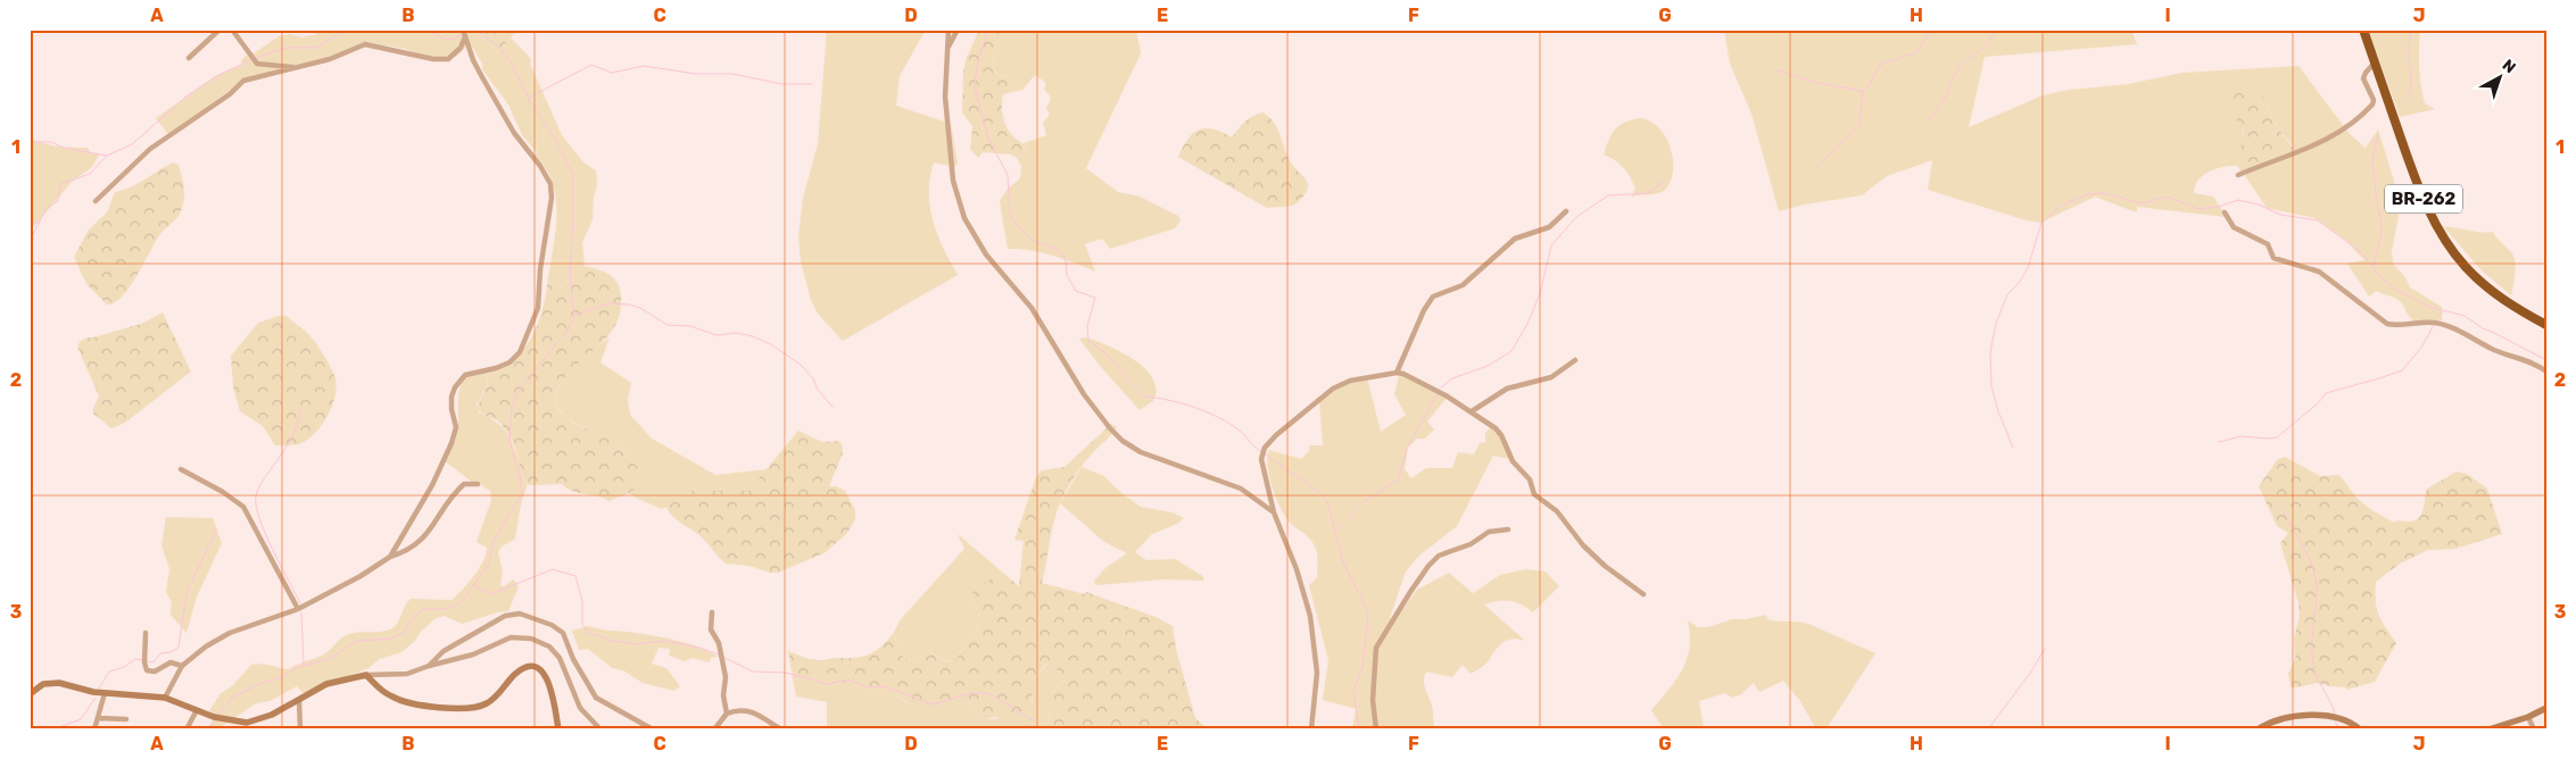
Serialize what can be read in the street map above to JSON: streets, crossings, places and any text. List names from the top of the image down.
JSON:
{
  "streets": {
    "highway": ["BR-262"]
  },
  "north": "top right",
  "grid": {
    "columns": [
      "A",
      "B",
      "C",
      "D",
      "E",
      "F",
      "G",
      "H",
      "I",
      "J"
    ],
    "rows": ["1", "2", "3"]
  }
}
